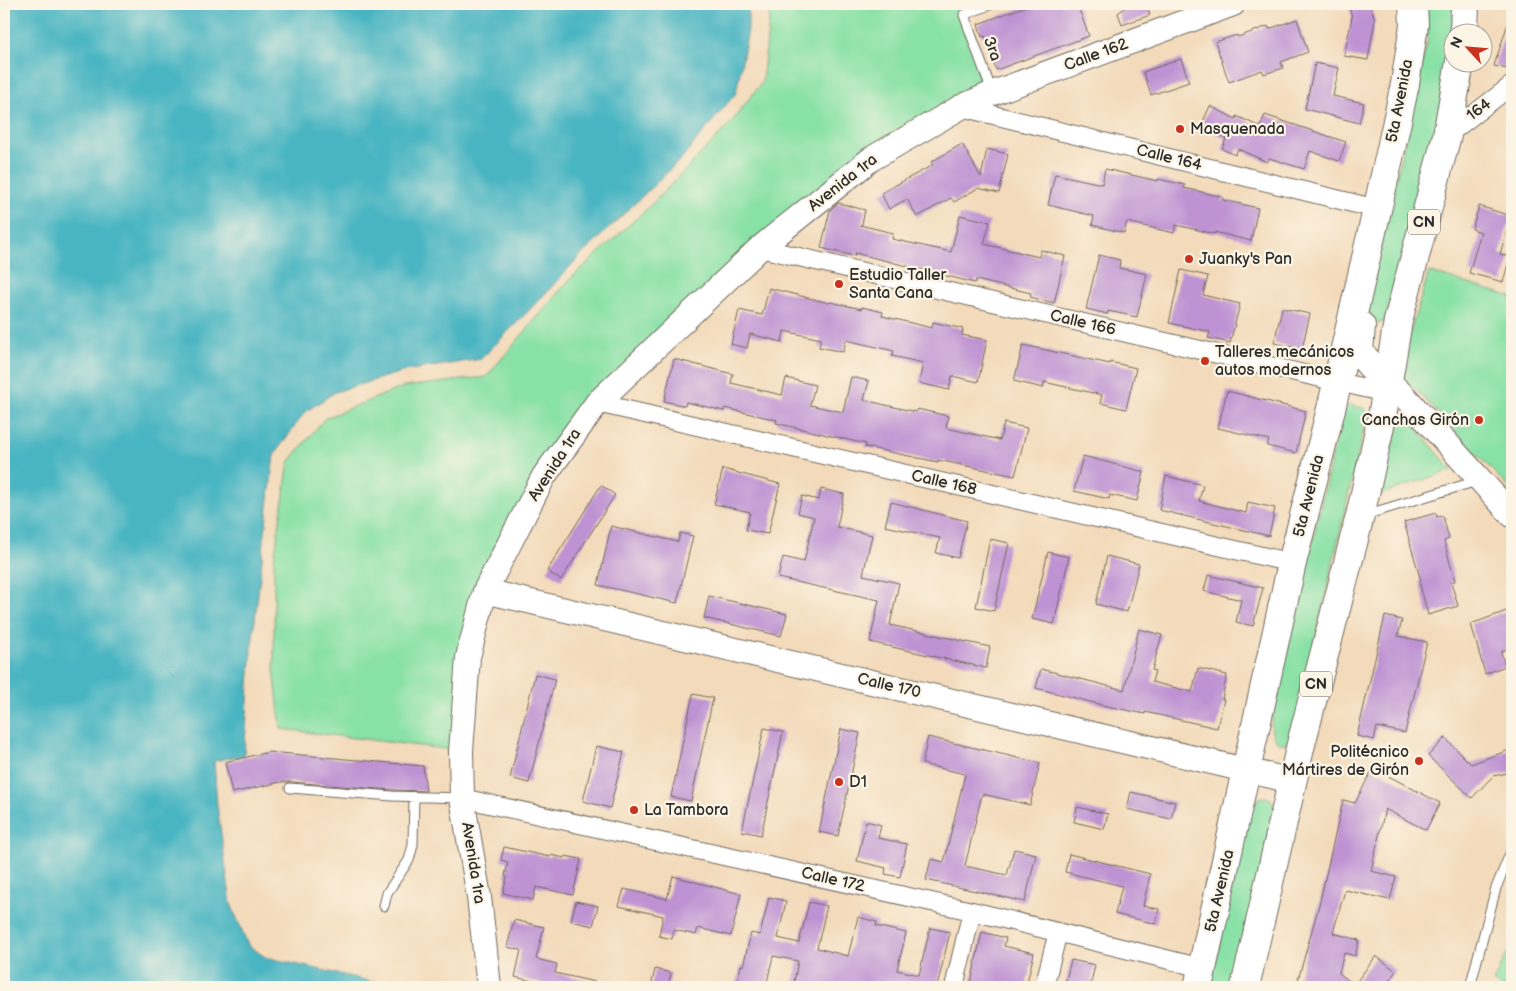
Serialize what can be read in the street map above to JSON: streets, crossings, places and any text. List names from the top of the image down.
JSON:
{
  "streets": {
    "highway": ["5ta Avenida", "CN"],
    "street": [
      "Calle 162",
      "164",
      "Calle 164",
      "Avenida 1ra",
      "Calle 166",
      "Calle 168",
      "Calle 170",
      "Calle 172"
    ],
    "lane": ["3ra"]
  },
  "crossings": [
    ["3ra", "Calle 162"],
    ["Calle 162", "Calle 164"],
    ["Calle 162", "Avenida 1ra"],
    ["5ta Avenida", "Calle 164"],
    ["5ta Avenida", "Calle 166"],
    ["5ta Avenida", "Calle 168"],
    ["5ta Avenida", "Calle 170"],
    ["5ta Avenida", "Calle 172"],
    ["164", "CN"],
    ["Calle 164", "Avenida 1ra"],
    ["Avenida 1ra", "Calle 166"],
    ["Avenida 1ra", "Calle 168"],
    ["Avenida 1ra", "Calle 170"],
    ["Avenida 1ra", "Calle 172"],
    ["CN", "Calle 166"],
    ["CN", "Calle 170"]
  ],
  "places": [
    "Masquenada",
    "Juanky's Pan",
    "Estudio Taller Santa Cana",
    "Talleres mecánicos autos modernos",
    "Canchas Girón",
    "Politécnico Mártires de Girón",
    "D1",
    "La Tambora"
  ],
  "north": "top left"
}
